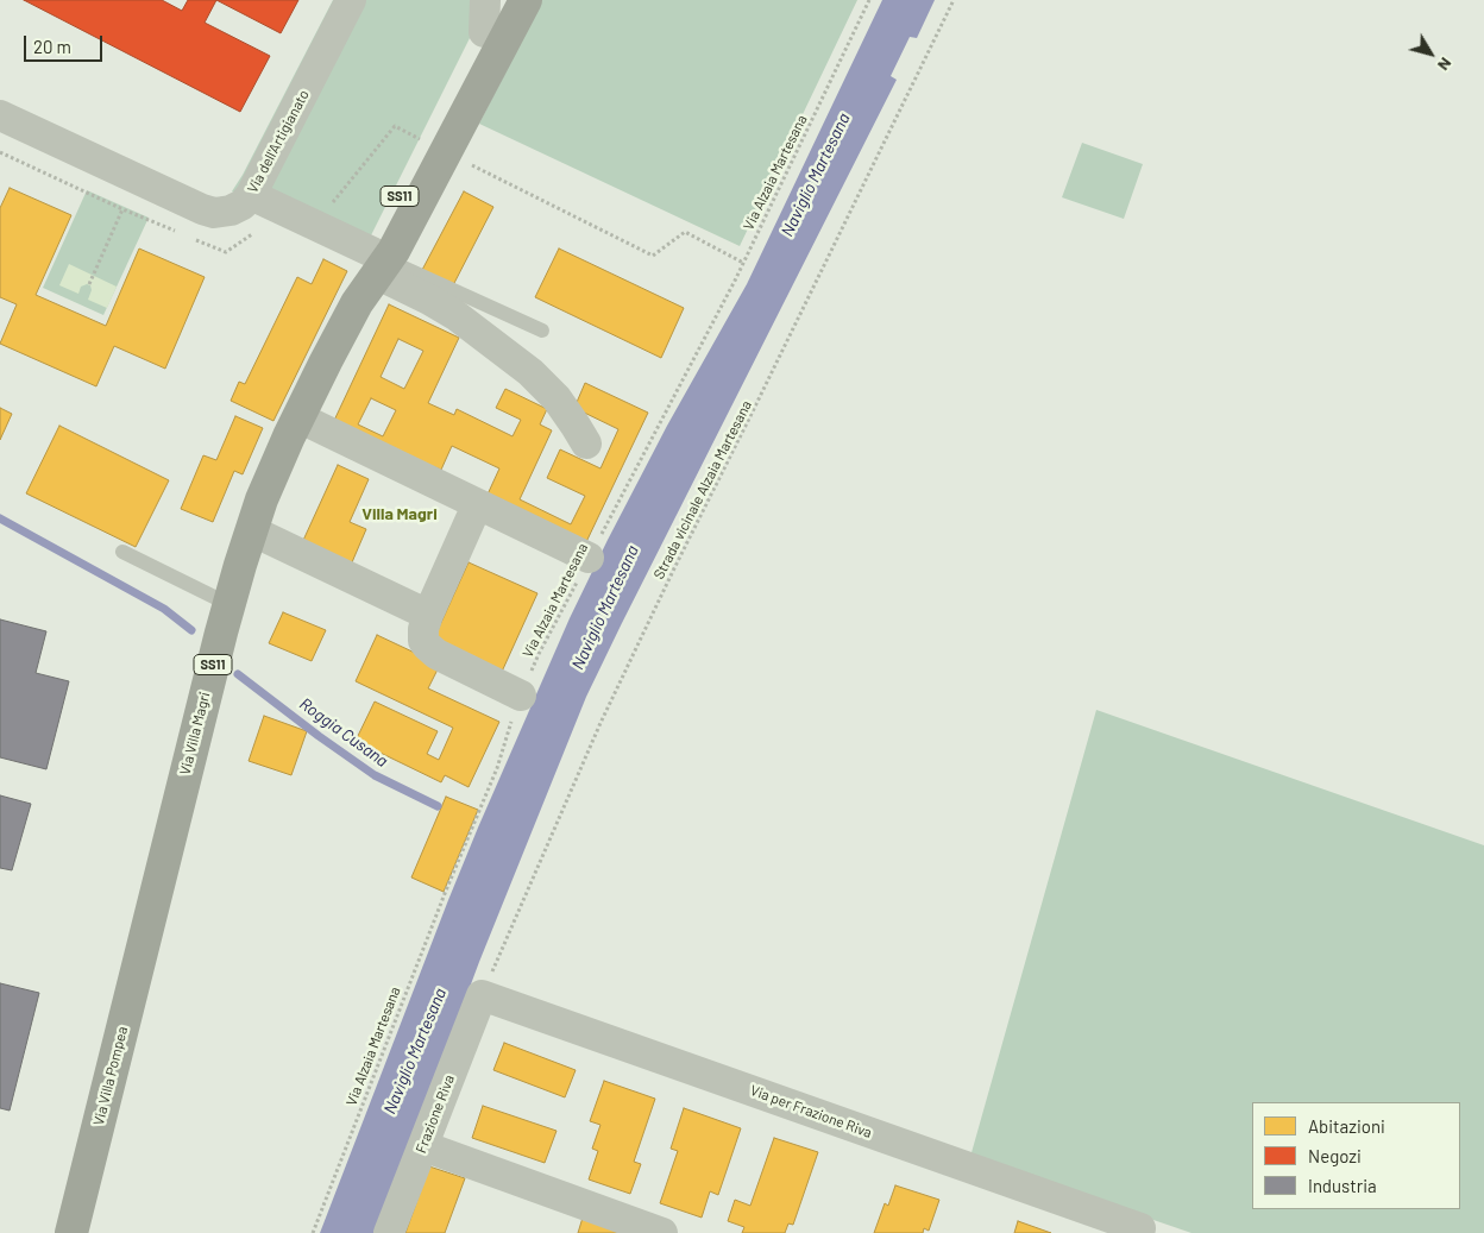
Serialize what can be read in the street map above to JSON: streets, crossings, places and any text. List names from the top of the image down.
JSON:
{
  "streets": {
    "main road": ["SS11", "Via Villa Magri", "Via Villa Pompea"],
    "street": ["Via dell'Artigianato", "Via per Frazione Riva", "Frazione Riva"],
    "path": ["Via Alzaia Martesana", "Strada vicinale Alzaia Martesana"]
  },
  "crossings": [
    ["SS11", "Via Villa Magri"],
    ["Strada vicinale Alzaia Martesana", "Via per Frazione Riva"],
    ["Strada vicinale Alzaia Martesana", "Frazione Riva"],
    ["Via Villa Magri", "Via Villa Pompea"],
    ["Via per Frazione Riva", "Frazione Riva"]
  ],
  "districts": ["Villa Magri"],
  "water": ["Naviglio Martesana", "Roggia Cusana"],
  "legend": ["Abitazioni", "Negozi", "Industria"],
  "scale_bar": "20 m",
  "north": "bottom right"
}
